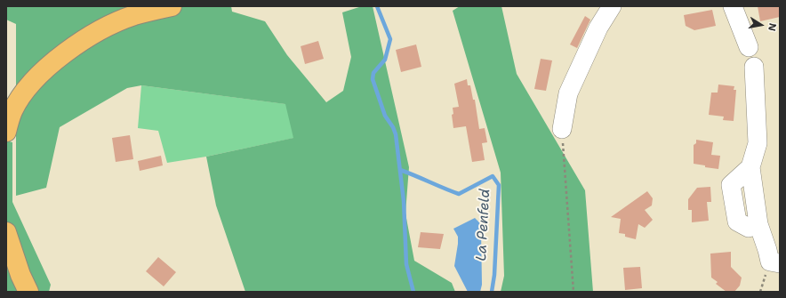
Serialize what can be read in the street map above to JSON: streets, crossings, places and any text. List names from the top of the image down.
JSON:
{
  "water": ["La Penfeld"],
  "north": "right"
}
